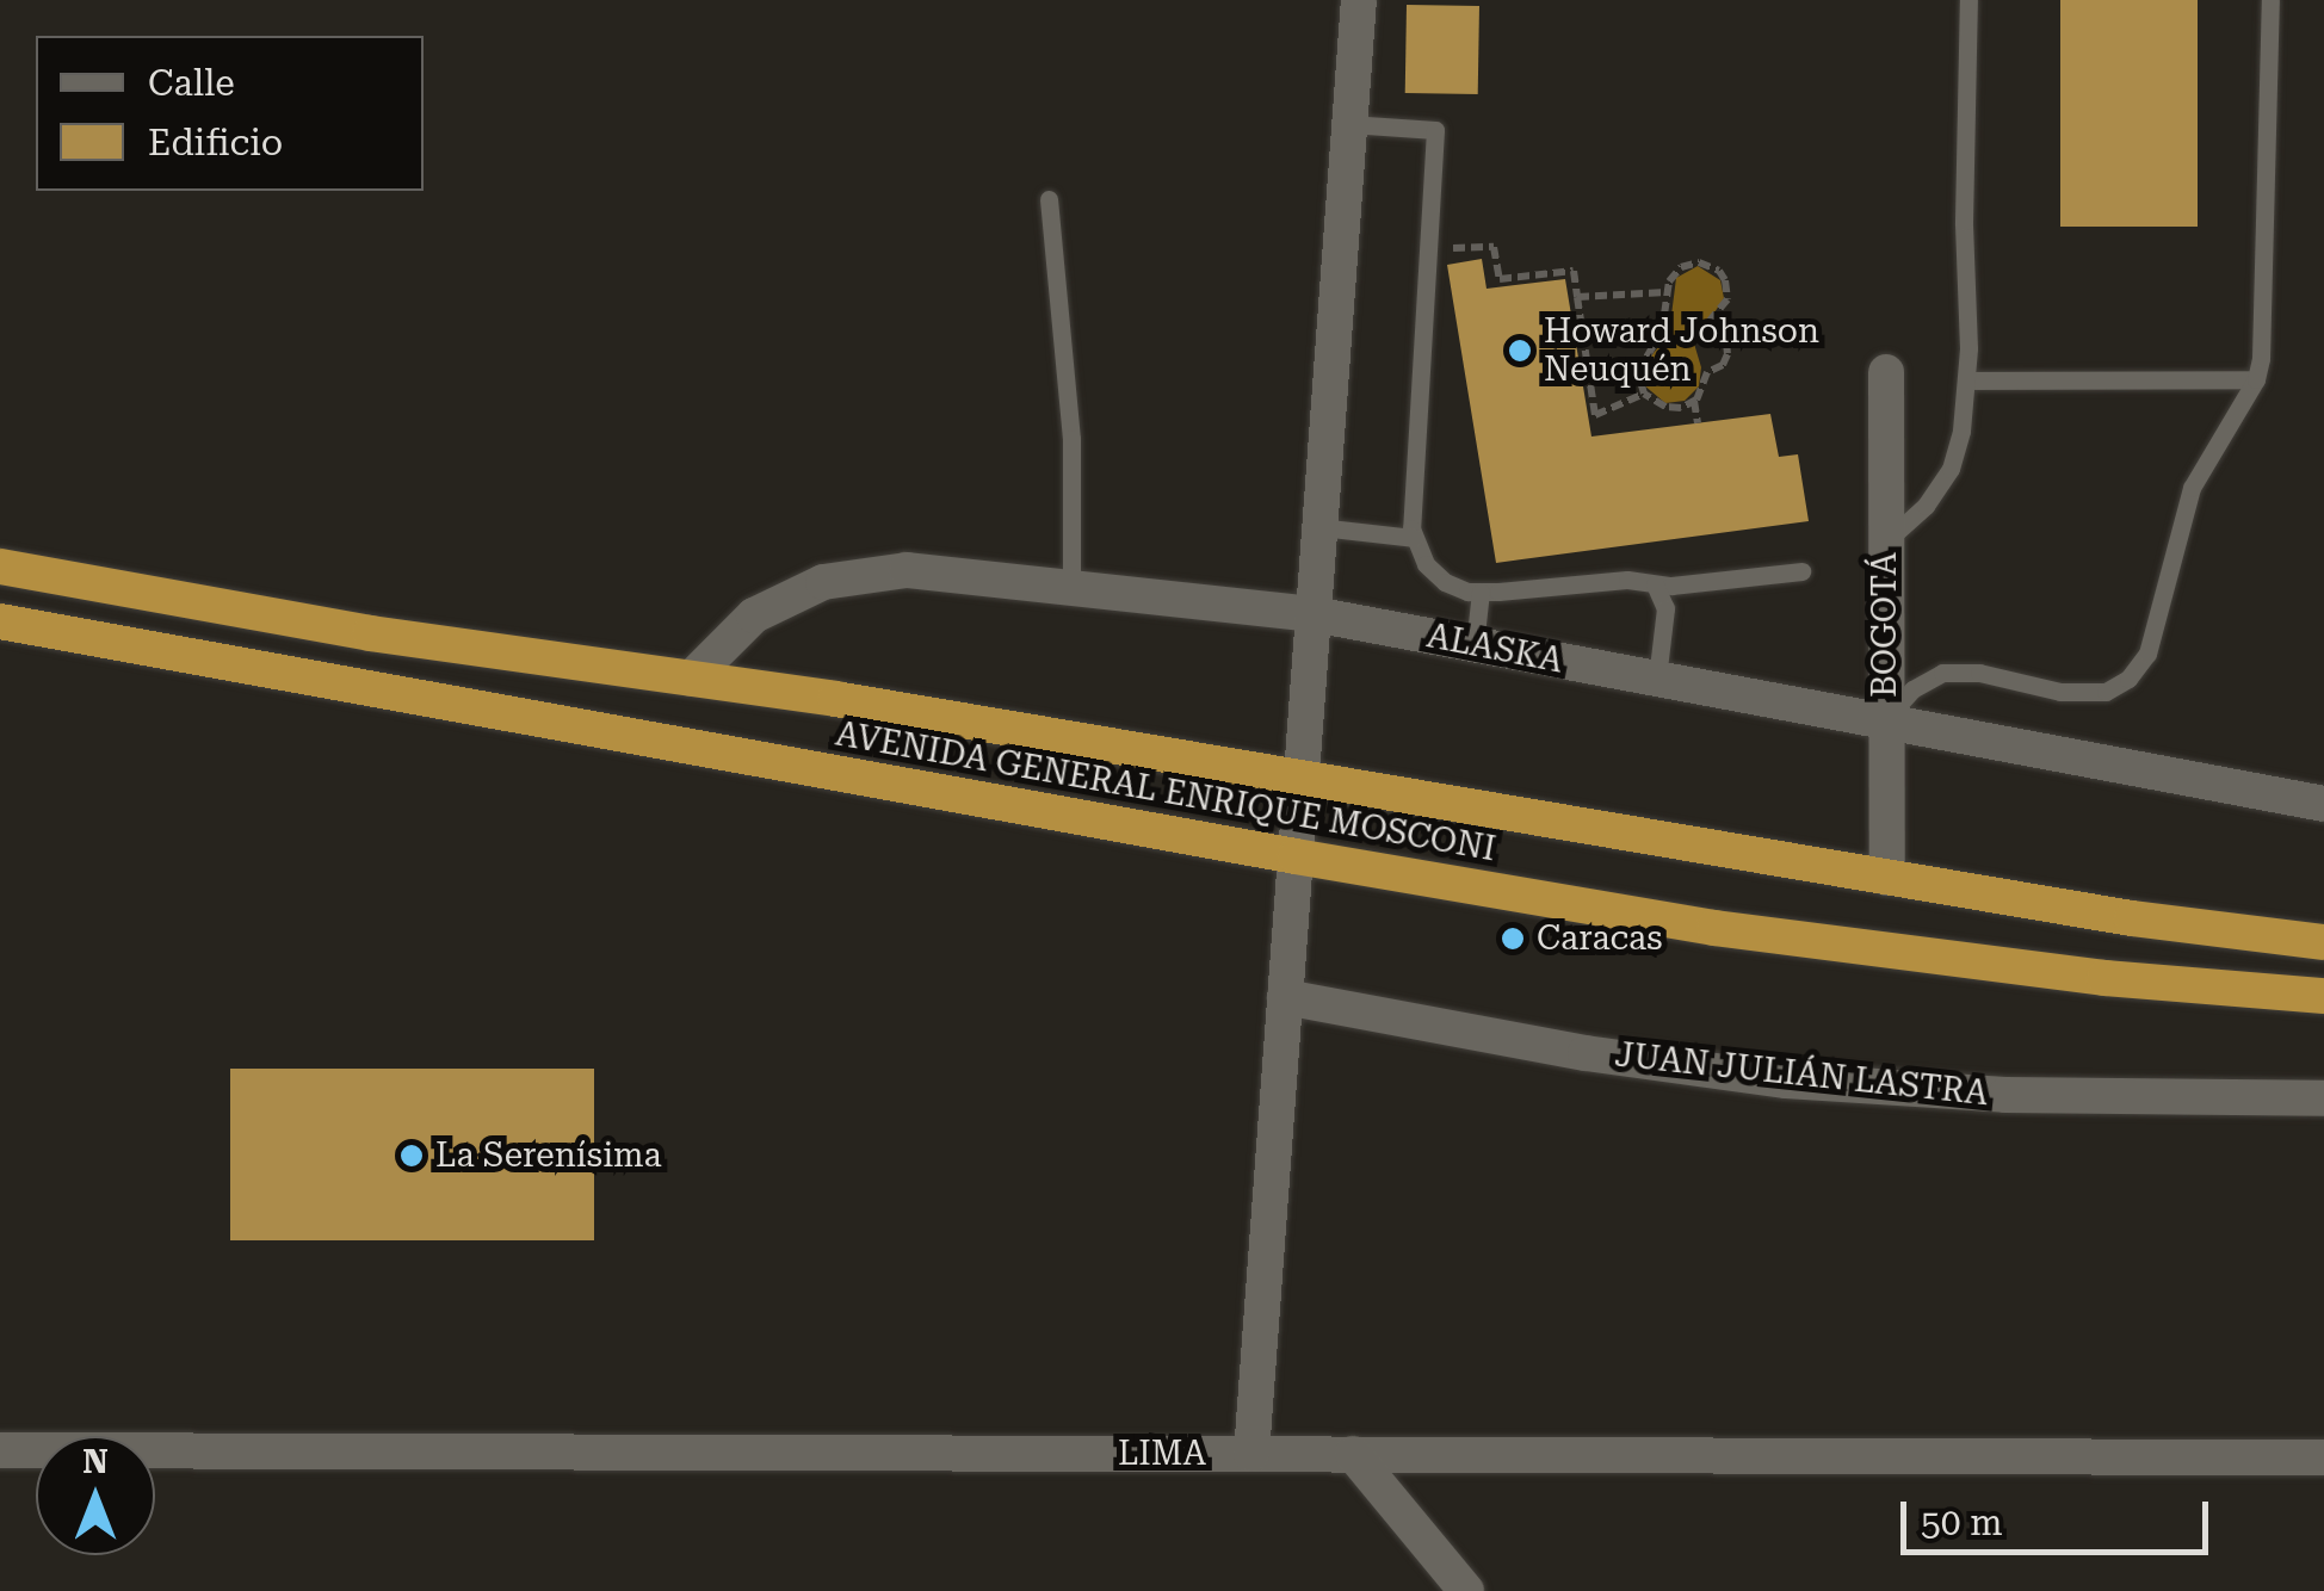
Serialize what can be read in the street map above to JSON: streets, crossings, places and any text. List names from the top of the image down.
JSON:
{
  "streets": {
    "highway": ["AVENIDA GENERAL ENRIQUE MOSCONI"],
    "street": [
      "BOGOTÁ",
      "ALASKA",
      "JUAN JULIÁN LASTRA",
      "LIMA"
    ]
  },
  "crossings": [
    ["BOGOTÁ", "ALASKA"],
    ["BOGOTÁ", "AVENIDA GENERAL ENRIQUE MOSCONI"],
    ["ALASKA", "AVENIDA GENERAL ENRIQUE MOSCONI"]
  ],
  "places": ["Howard Johnson Neuquén", "Caracas", "La Serenísima"],
  "legend": ["Calle", "Edificio"],
  "scale_bar": "50 m",
  "north": "top"
}
